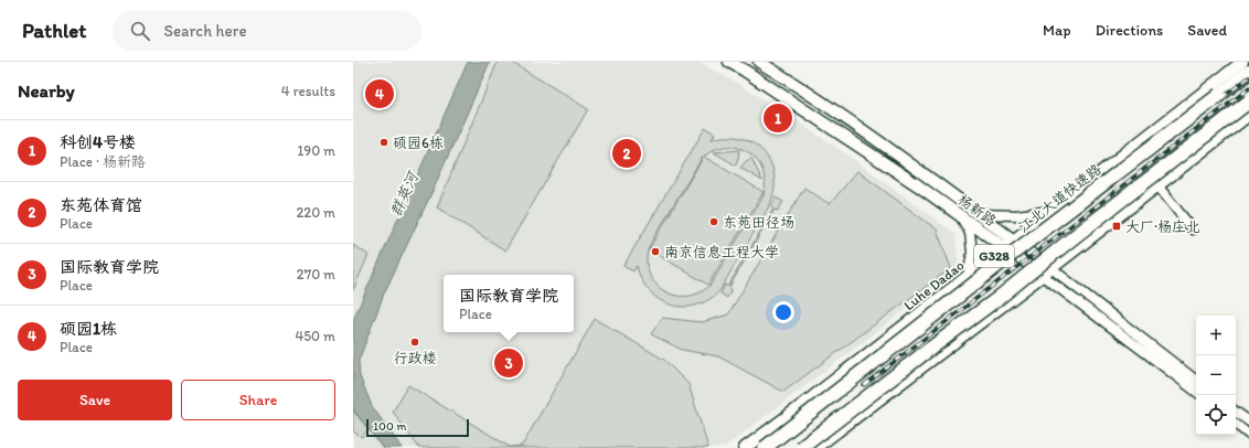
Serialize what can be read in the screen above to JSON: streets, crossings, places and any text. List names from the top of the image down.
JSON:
{
  "streets": {
    "highway": ["江北大道快速路", "G328"],
    "main road": ["杨新路", "Luhe Dadao"]
  },
  "crossings": [
    ["杨新路", "Luhe Dadao"]
  ],
  "water": ["群英河"],
  "places": {
    "other": [
      "硕园6栋",
      "东苑田径场",
      "南京信息工程大学",
      "行政楼"
    ],
    "transit": ["大厂·杨庄北"]
  },
  "scale_bar": "100 m",
  "page": {
    "header": "Pathlet",
    "search": "Search here",
    "nav": ["Map", "Directions", "Saved"],
    "heading": ["Nearby", "4 results"],
    "pins": [
      "4",
      "1",
      "2",
      "3"
    ],
    "list": [
      {
        "mark": "1",
        "name": "科创4号楼",
        "note": "Place · 杨新路",
        "value": "190 m"
      },
      {
        "mark": "2",
        "name": "东苑体育馆",
        "note": "Place",
        "value": "220 m"
      },
      {
        "mark": "3",
        "name": "国际教育学院",
        "note": "Place",
        "value": "270 m"
      },
      {
        "mark": "4",
        "name": "硕园1栋",
        "note": "Place",
        "value": "450 m"
      }
    ],
    "popup": ["国际教育学院", "Place"],
    "map_buttons": ["+", "−"],
    "buttons": ["Save", "Share"],
    "scale": "100 m"
  }
}
